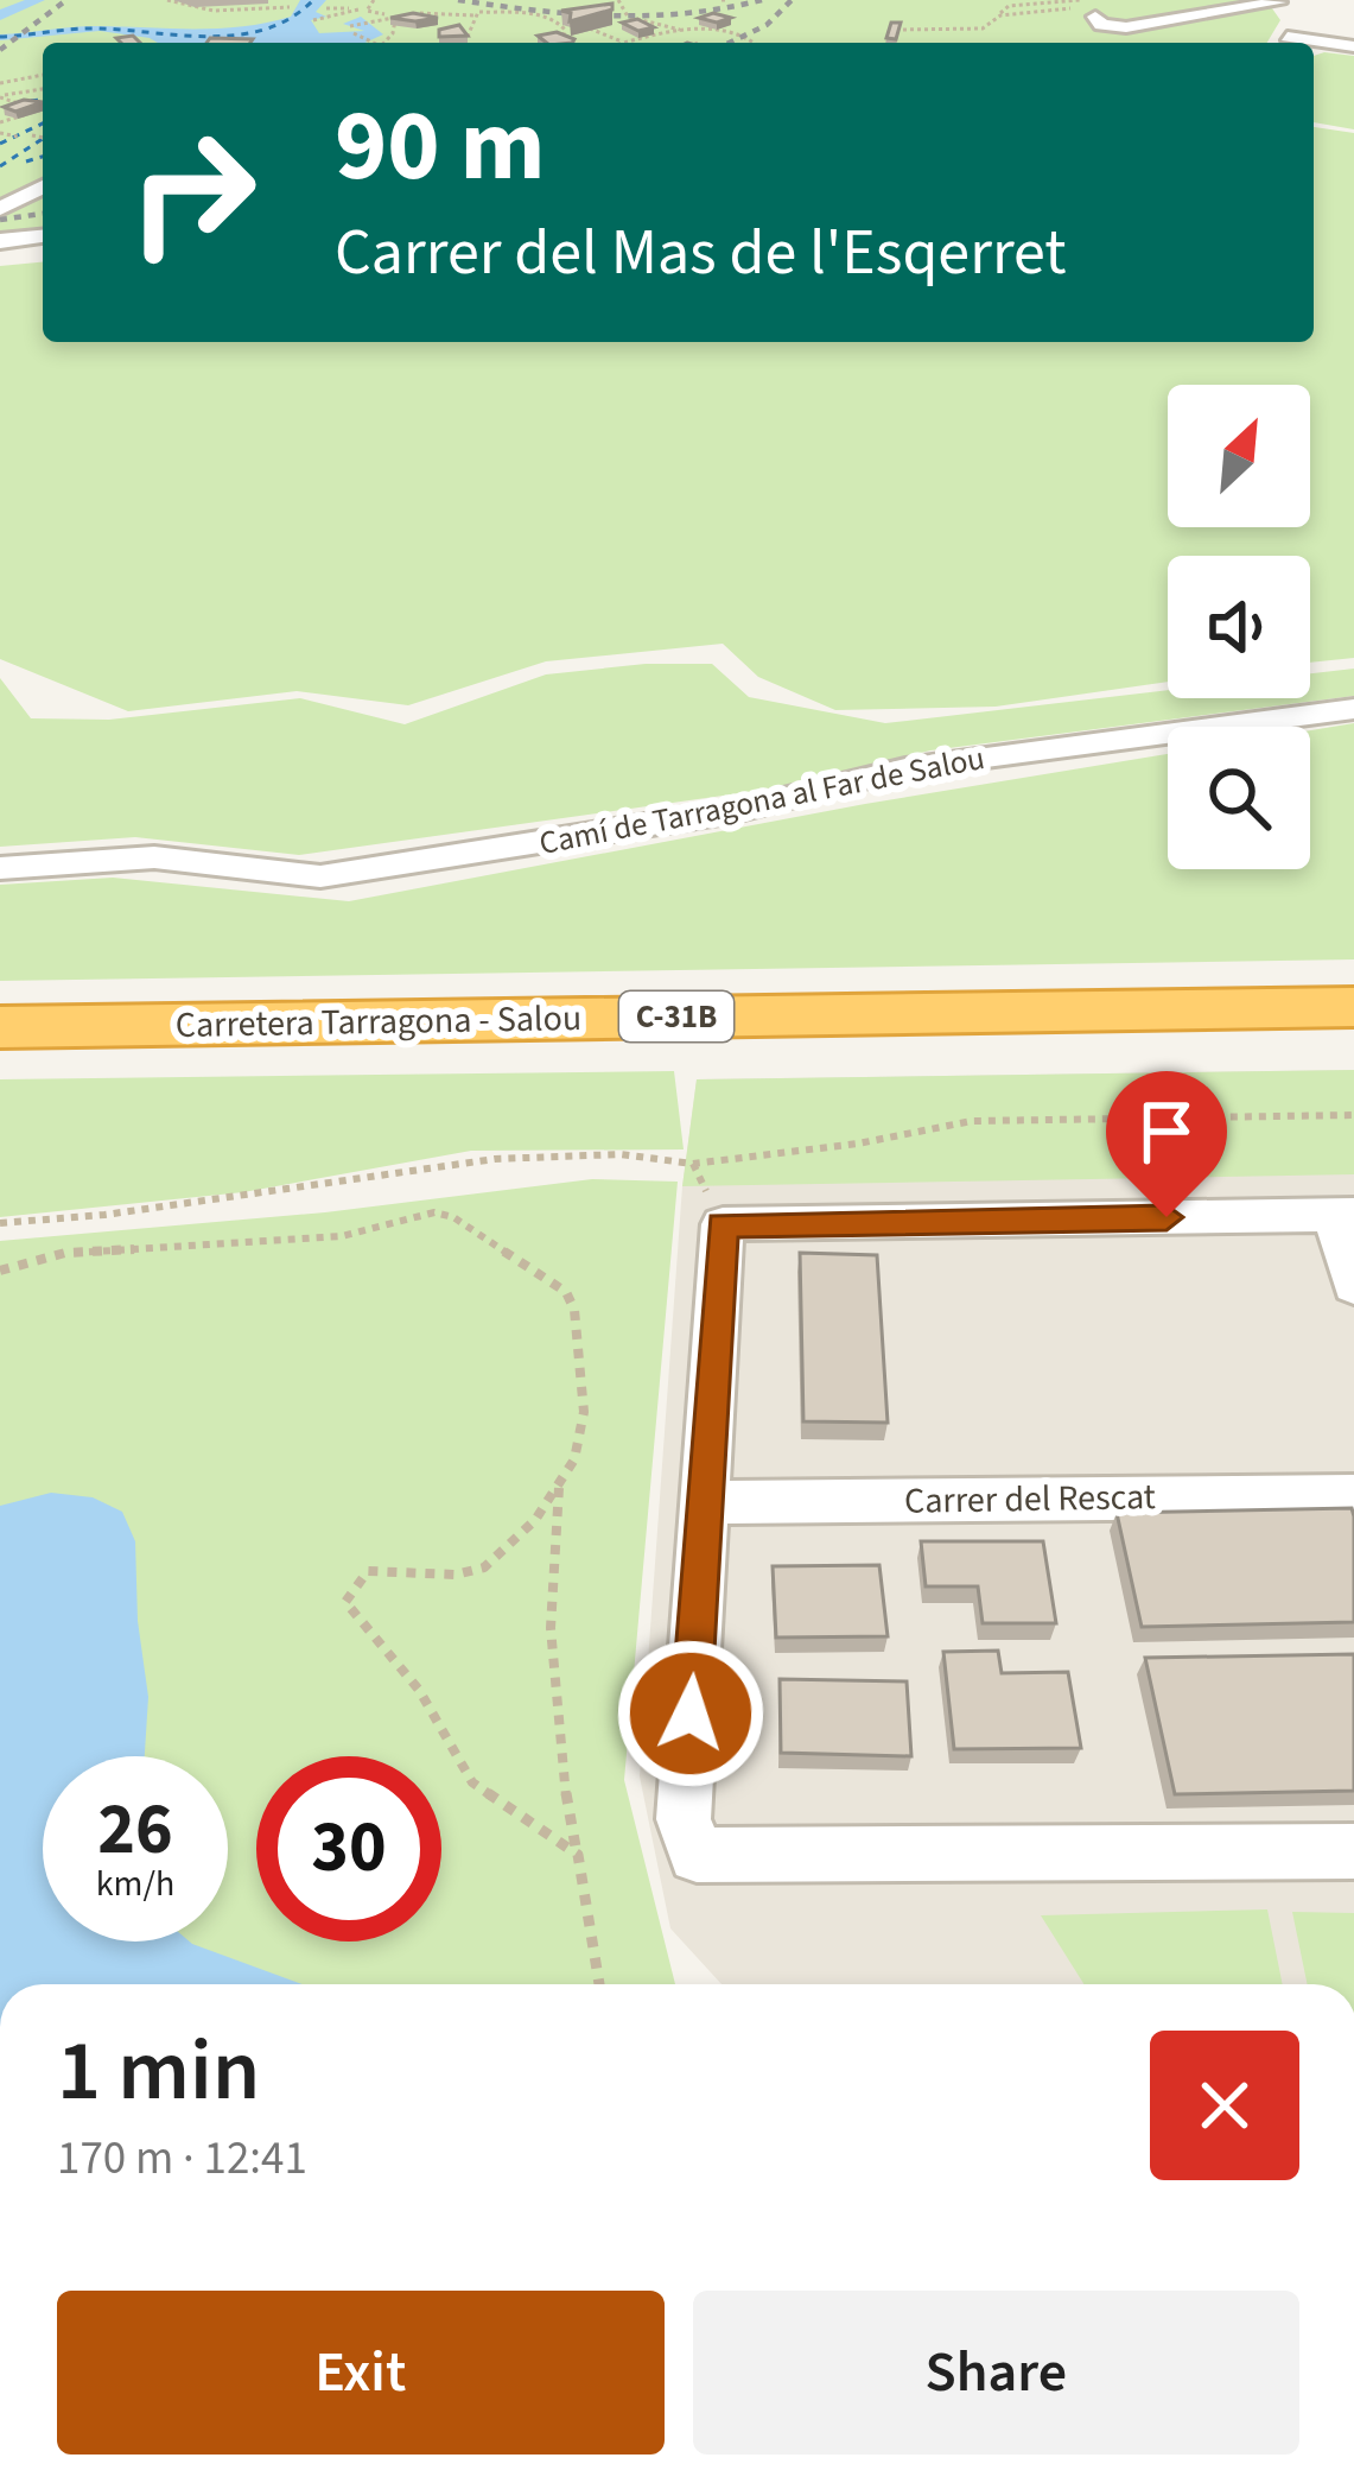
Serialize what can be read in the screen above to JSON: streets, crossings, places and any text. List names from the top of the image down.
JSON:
{
  "streets": {
    "highway": ["C-31B", "Carretera Tarragona - Salou"],
    "street": ["Camí de Tarragona al Far de Salou", "Carrer del Rescat"]
  },
  "north": "top right",
  "page": {
    "turn": ["90 m", "Carrer del Mas de l'Esqerret"],
    "speed": "26 km/h",
    "limit": "30",
    "heading": ["1 min", "170 m · 12:41"],
    "buttons": ["Exit", "Share"]
  }
}
